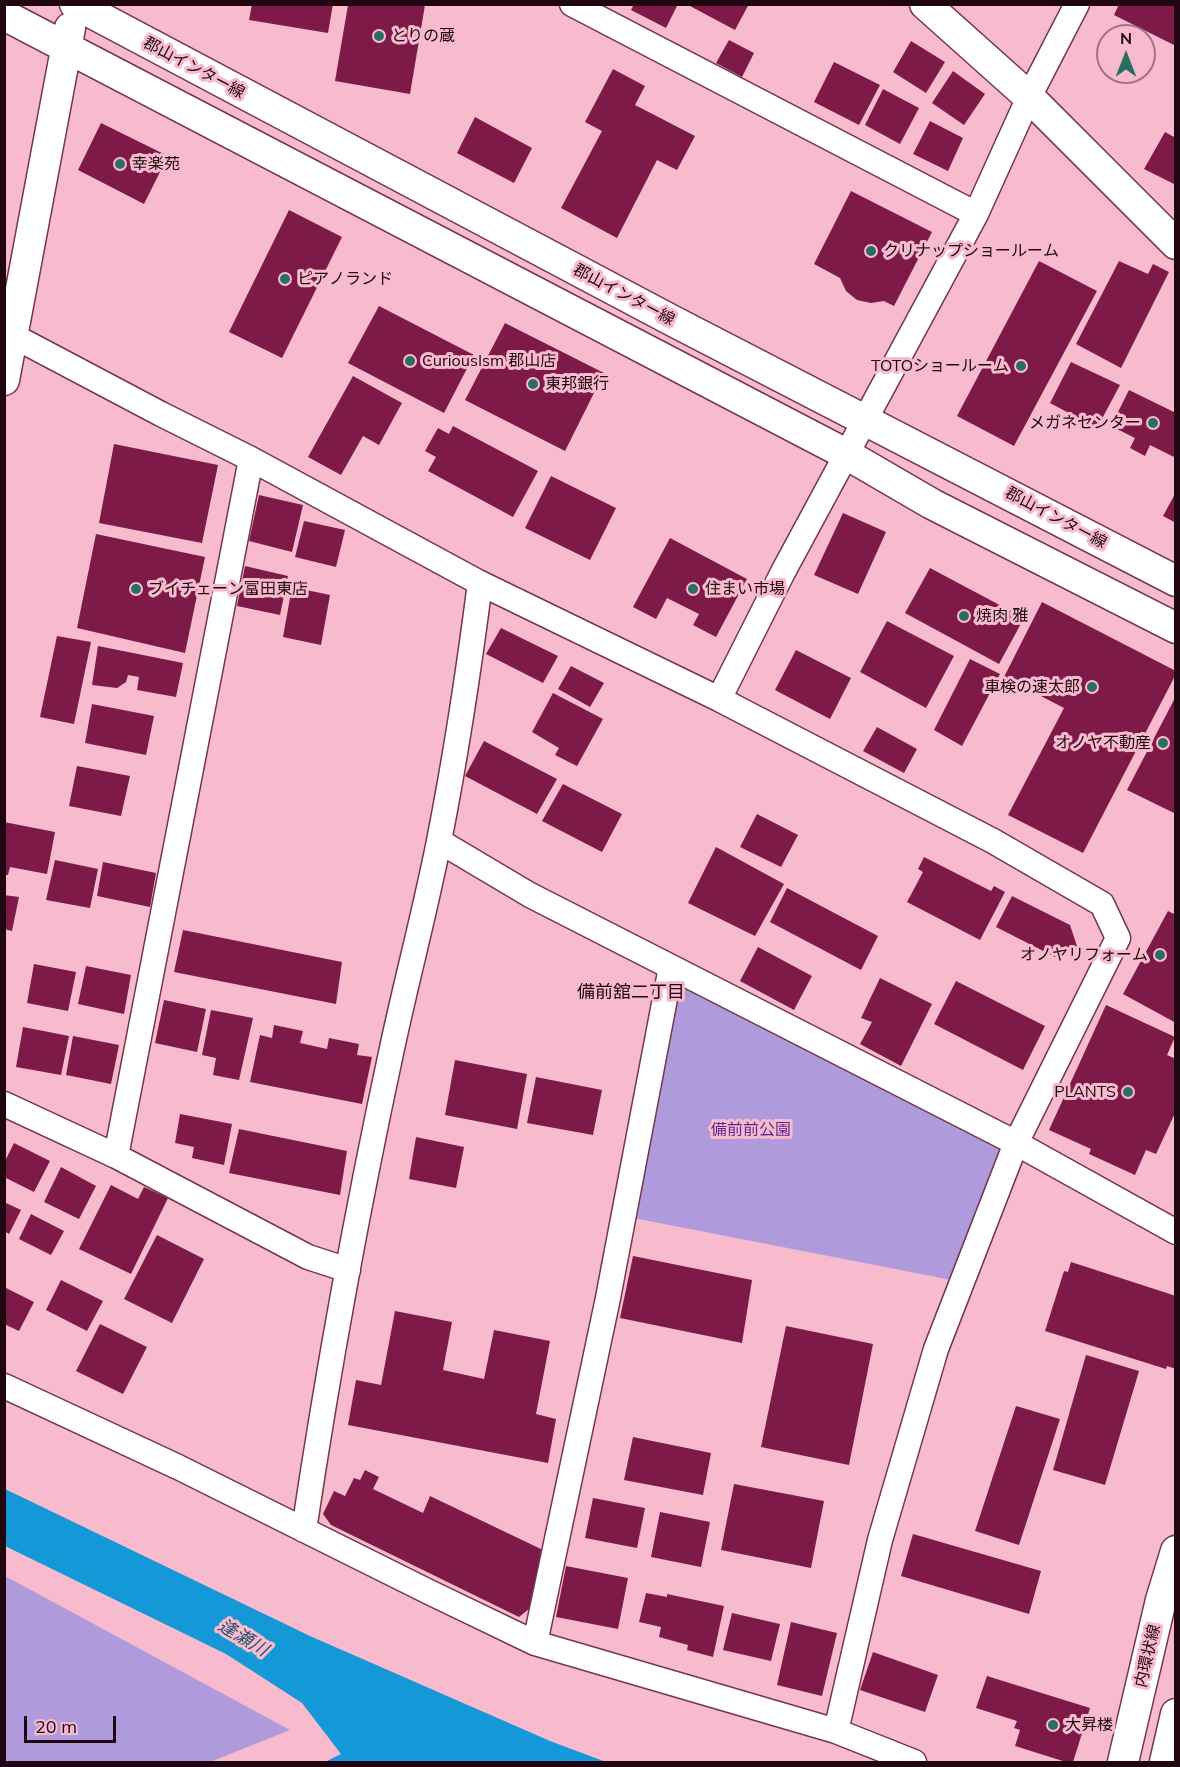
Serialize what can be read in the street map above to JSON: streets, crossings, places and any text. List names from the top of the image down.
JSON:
{
  "streets": {
    "street": ["郡山インター線", "内環状線"]
  },
  "districts": ["備前舘二丁目"],
  "water": ["逢瀬川"],
  "parks": ["備前前公園"],
  "places": [
    "とりの蔵",
    "幸楽苑",
    "クリナップショールーム",
    "ピアノランド",
    "CuriousIsm 郡山店",
    "TOTOショールーム",
    "東邦銀行",
    "メガネセンター",
    "ブイチェーン富田東店",
    "住まい市場",
    "焼肉 雅",
    "車検の速太郎",
    "オノヤ不動産",
    "オノヤリフォーム",
    "PLANTS",
    "大昇楼"
  ],
  "scale_bar": "20 m",
  "north": "top"
}
